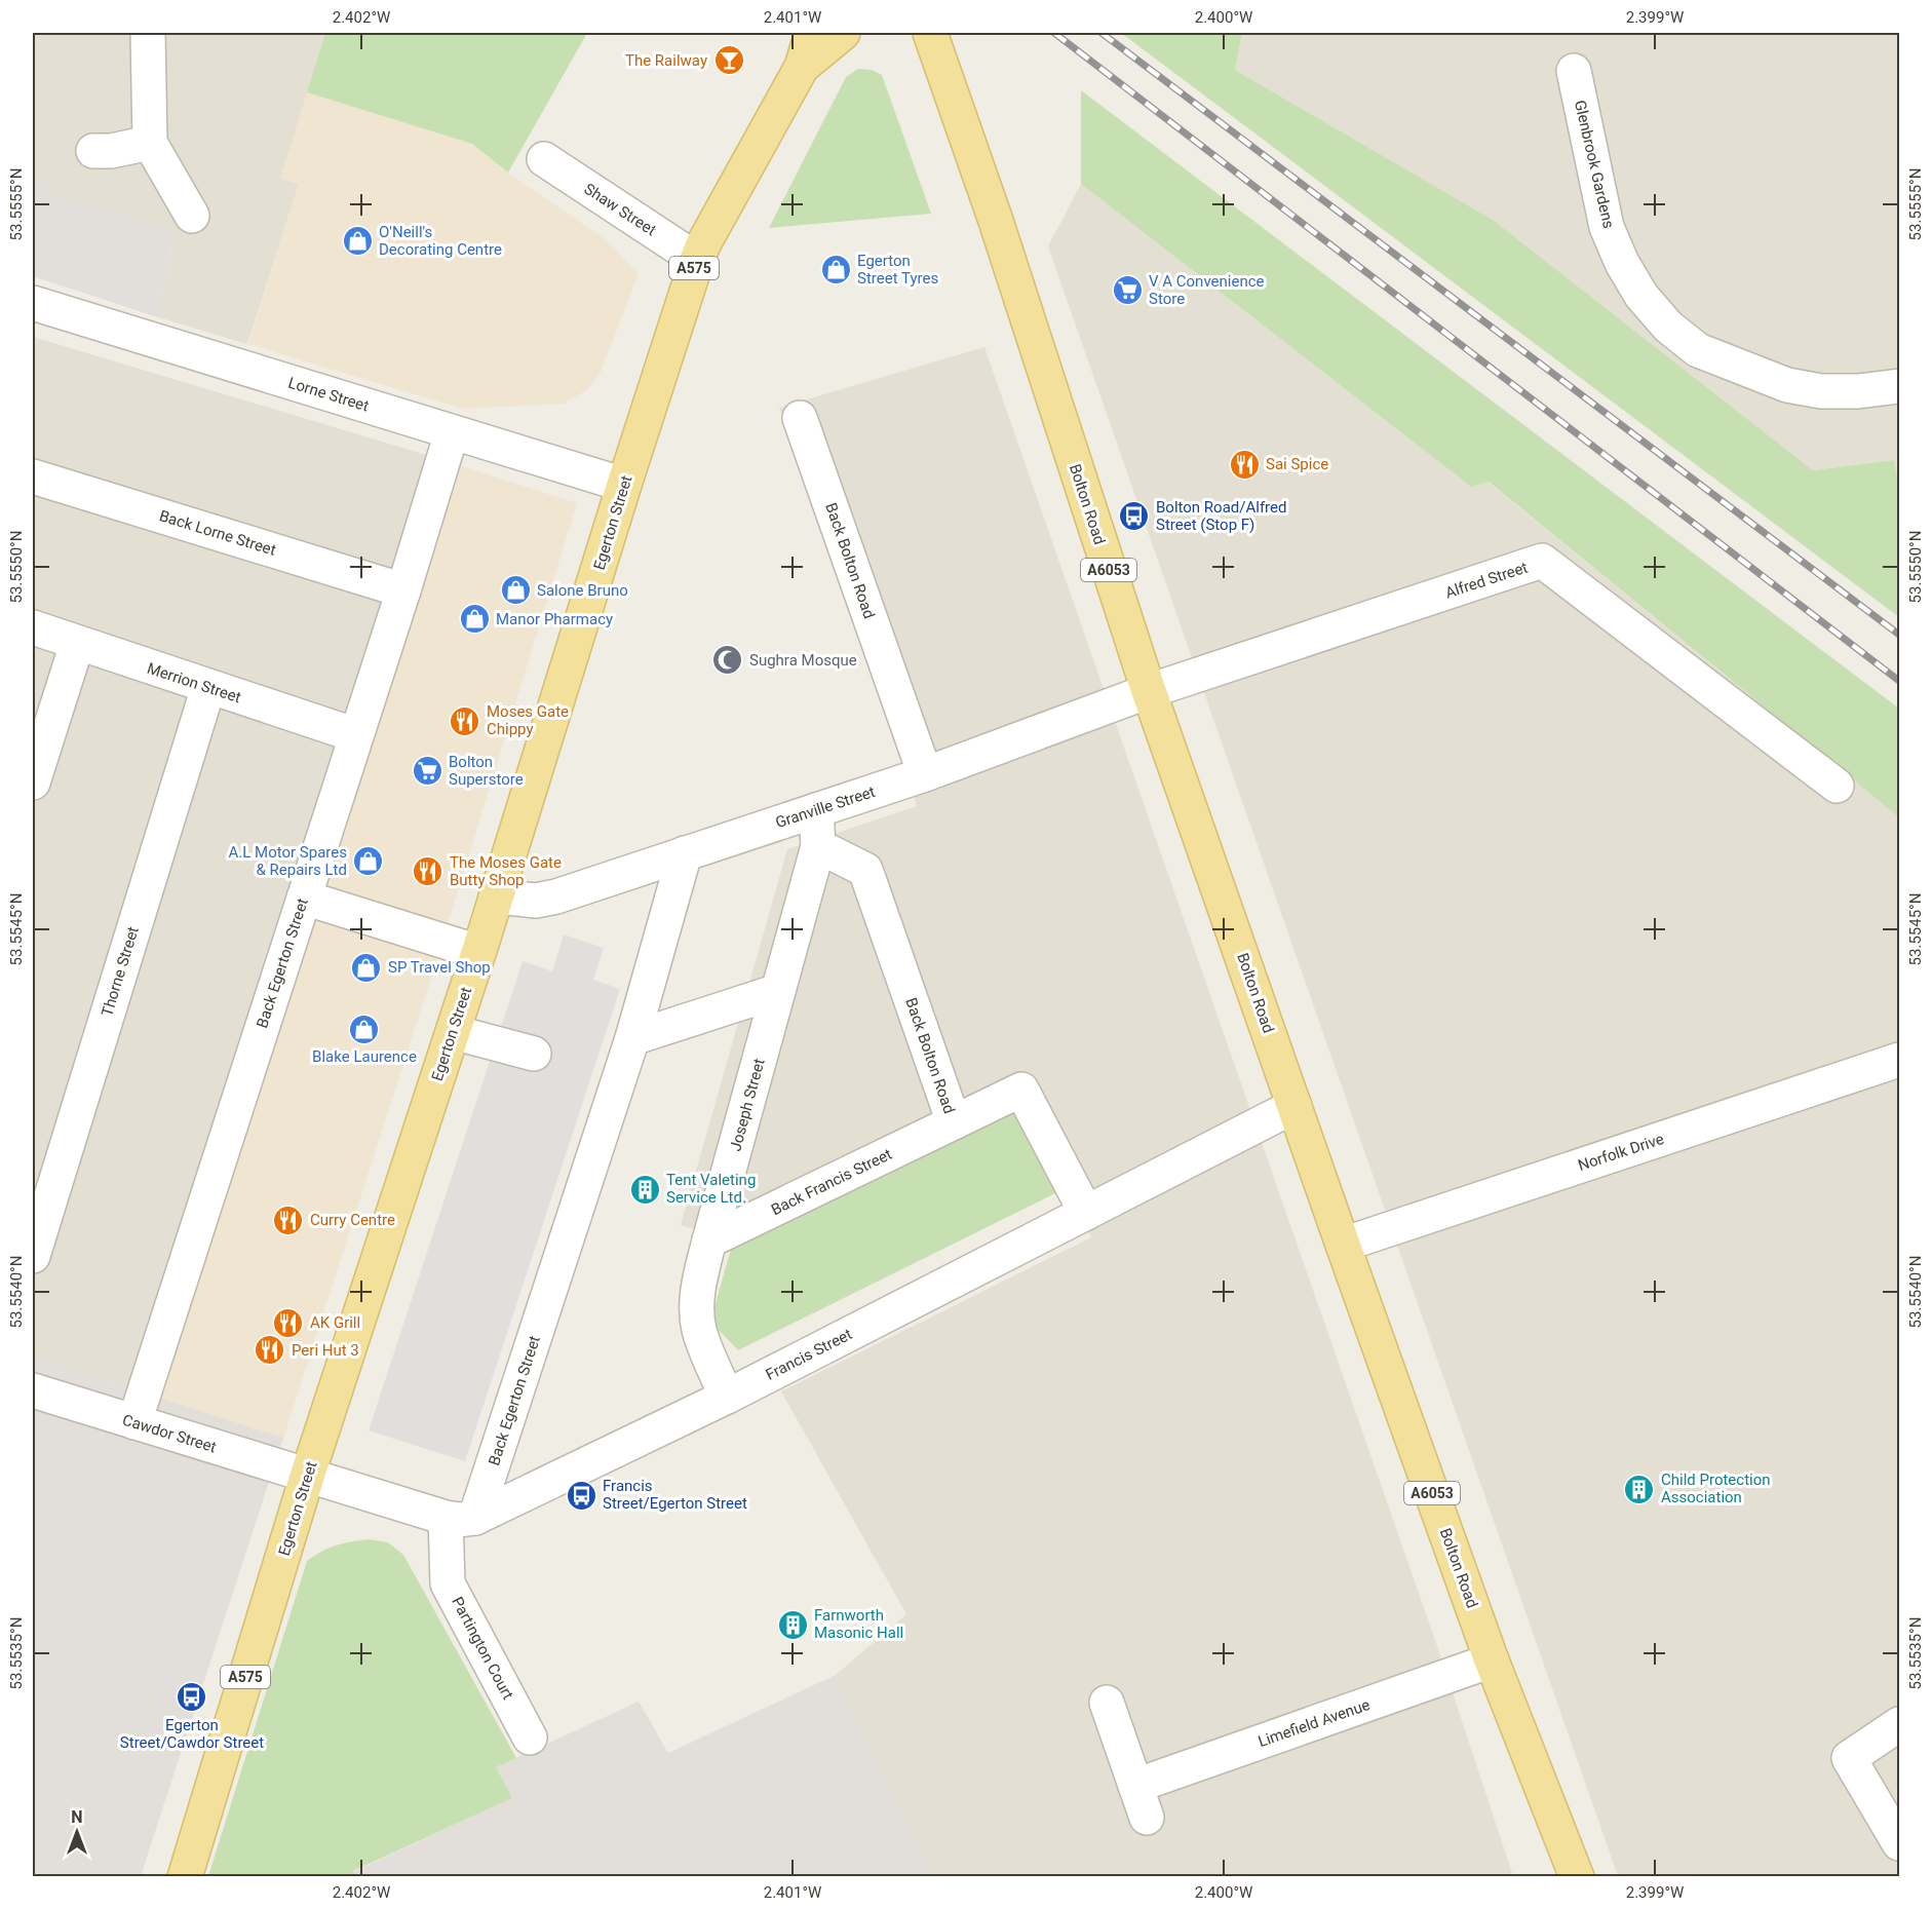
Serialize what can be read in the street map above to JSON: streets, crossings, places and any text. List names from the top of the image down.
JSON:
{
  "streets": {
    "main road": [
      "A575",
      "Bolton Road",
      "Egerton Street",
      "A6053"
    ],
    "street": [
      "Glenbrook Gardens",
      "Shaw Street",
      "Lorne Street",
      "Back Lorne Street",
      "Back Bolton Road",
      "Alfred Street",
      "Merrion Street",
      "Granville Street",
      "Back Egerton Street",
      "Thorne Street",
      "Joseph Street",
      "Norfolk Drive",
      "Back Francis Street",
      "Francis Street",
      "Cawdor Street",
      "Partington Court",
      "Limefield Avenue"
    ]
  },
  "crossings": [
    ["Shaw Street", "Egerton Street"],
    ["Lorne Street", "Egerton Street"],
    ["Lorne Street", "Back Egerton Street"],
    ["Bolton Road", "Alfred Street"],
    ["Bolton Road", "Granville Street"],
    ["Bolton Road", "Norfolk Drive"],
    ["Bolton Road", "Francis Street"],
    ["Bolton Road", "Limefield Avenue"],
    ["Egerton Street", "Granville Street"],
    ["Egerton Street", "Cawdor Street"],
    ["Back Lorne Street", "Back Egerton Street"],
    ["Back Bolton Road", "Granville Street"],
    ["Back Bolton Road", "Joseph Street"],
    ["Back Bolton Road", "Back Francis Street"],
    ["Back Bolton Road", "Francis Street"],
    ["Alfred Street", "Granville Street"],
    ["Merrion Street", "Back Egerton Street"],
    ["Merrion Street", "Thorne Street"],
    ["Granville Street", "Back Egerton Street"],
    ["Granville Street", "Joseph Street"],
    ["Back Egerton Street", "Francis Street"],
    ["Back Egerton Street", "Cawdor Street"],
    ["Back Egerton Street", "Partington Court"],
    ["Joseph Street", "Back Francis Street"],
    ["Joseph Street", "Francis Street"],
    ["Francis Street", "Partington Court"]
  ],
  "places": {
    "bar": ["The Railway"],
    "shop": [
      "O'Neill's Decorating Centre",
      "Egerton Street Tyres",
      "Salone Bruno",
      "Manor Pharmacy",
      "A.L Motor Spares & Repairs Ltd",
      "SP Travel Shop",
      "Blake Laurence"
    ],
    "supermarket": ["V A Convenience Store", "Bolton Superstore"],
    "restaurant": [
      "Sai Spice",
      "Moses Gate Chippy",
      "The Moses Gate Butty Shop",
      "Curry Centre",
      "AK Grill",
      "Peri Hut 3"
    ],
    "bus stop": ["Bolton Road/Alfred Street (Stop F)", "Francis Street/Egerton Street", "Egerton Street/Cawdor Street"],
    "mosque": ["Sughra Mosque"],
    "building": ["Tent Valeting Service Ltd.", "Child Protection Association", "Farnworth Masonic Hall"]
  },
  "north": "top",
  "coordinates": [
    "2.402°W",
    "2.401°W",
    "2.400°W",
    "2.399°W",
    "53.5555°N",
    "53.5550°N",
    "53.5545°N",
    "53.5540°N",
    "53.5535°N"
  ]
}
